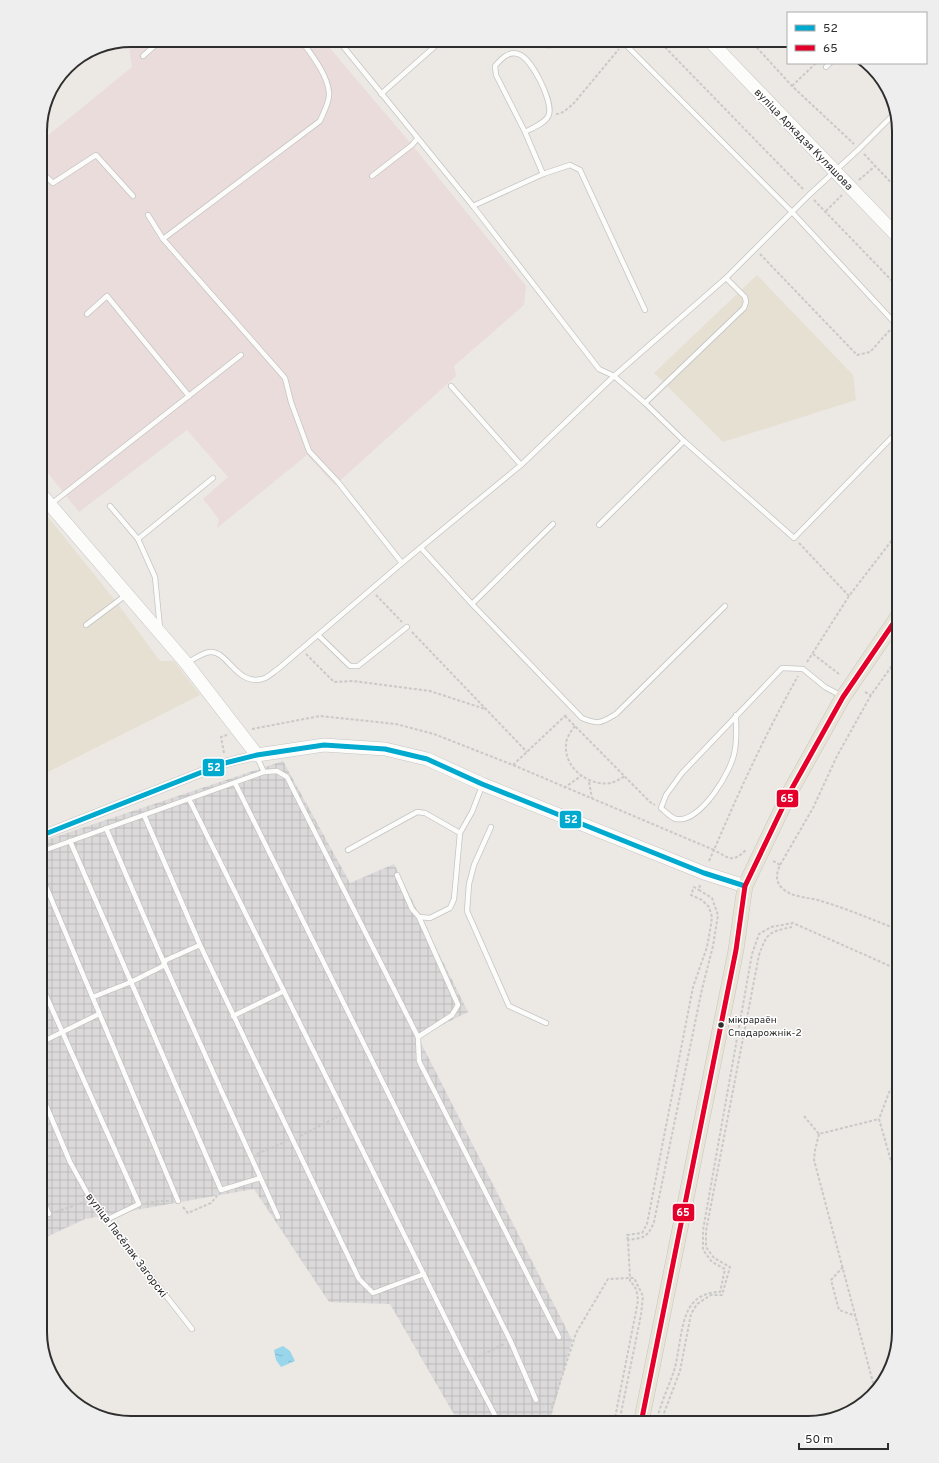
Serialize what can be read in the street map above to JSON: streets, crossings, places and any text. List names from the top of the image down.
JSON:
{
  "streets": {
    "main road": ["вуліца Аркадзя Куляшова"],
    "lane": ["вуліца Пасёлак Загорскі"]
  },
  "places": ["мікрараён Спадарожнік-2"],
  "lines": ["transit line 65", "transit line 52"],
  "legend": ["52", "65"],
  "scale_bar": "50 m"
}
